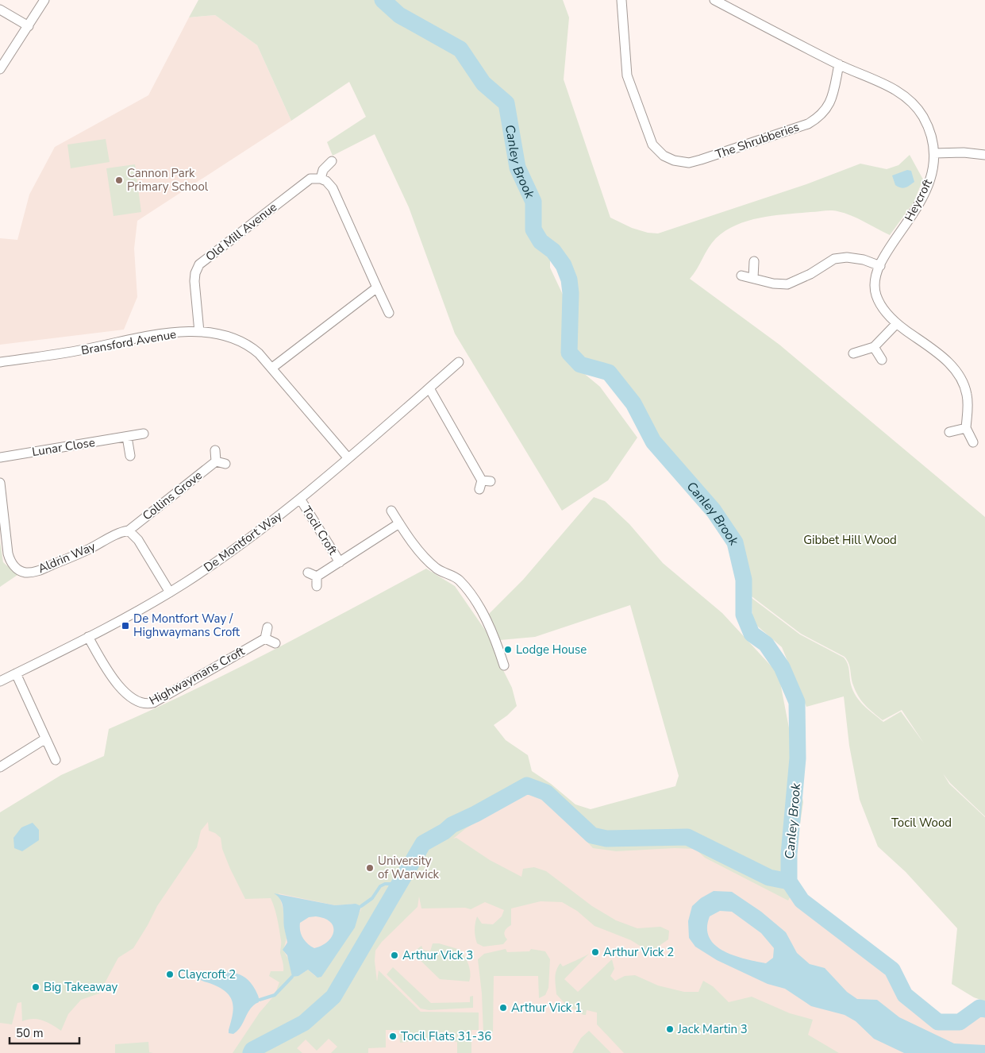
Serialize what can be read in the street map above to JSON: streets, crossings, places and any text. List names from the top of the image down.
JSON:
{
  "streets": {
    "street": [
      "The Shrubberies",
      "Heycroft",
      "Old Mill Avenue",
      "Bransford Avenue",
      "Lunar Close",
      "Collins Grove",
      "Tocil Croft",
      "De Montfort Way",
      "Aldrin Way",
      "Highwaymans Croft"
    ]
  },
  "crossings": [
    ["The Shrubberies", "Heycroft"],
    ["Old Mill Avenue", "Bransford Avenue"],
    ["Bransford Avenue", "De Montfort Way"],
    ["Collins Grove", "Aldrin Way"],
    ["Tocil Croft", "De Montfort Way"],
    ["De Montfort Way", "Highwaymans Croft"]
  ],
  "water": ["Canley Brook"],
  "parks": ["Gibbet Hill Wood", "Tocil Wood"],
  "places": {
    "other": [
      "Cannon Park Primary School",
      "Lodge House",
      "University of Warwick",
      "Arthur Vick 2",
      "Arthur Vick 3",
      "Claycroft 2",
      "Big Takeaway",
      "Arthur Vick 1",
      "Jack Martin 3",
      "Tocil Flats 31-36"
    ],
    "transit": ["De Montfort Way / Highwaymans Croft"]
  },
  "scale_bar": "50 m"
}
